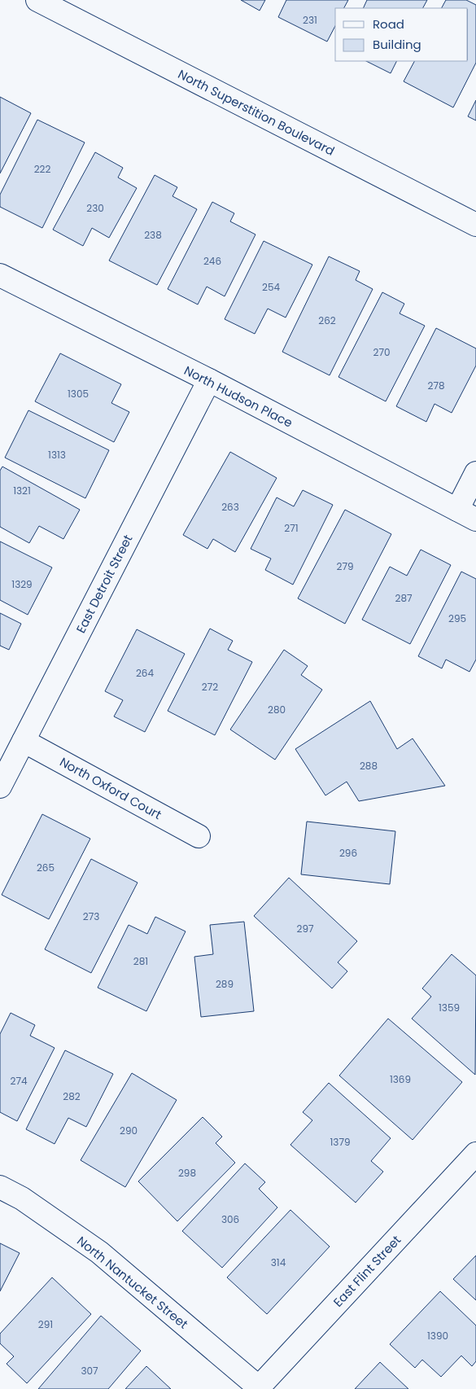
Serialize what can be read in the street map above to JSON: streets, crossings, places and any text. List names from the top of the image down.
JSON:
{
  "streets": {
    "street": [
      "North Superstition Boulevard",
      "North Hudson Place",
      "East Detroit Street",
      "North Oxford Court",
      "East Flint Street",
      "North Nantucket Street"
    ]
  },
  "crossings": [
    ["North Hudson Place", "East Detroit Street"],
    ["East Detroit Street", "North Oxford Court"],
    ["East Flint Street", "North Nantucket Street"]
  ],
  "house_numbers": [
    "231",
    "222",
    "230",
    "238",
    "246",
    "254",
    "262",
    "270",
    "278",
    "1305",
    "1313",
    "1321",
    "263",
    "271",
    "279",
    "1329",
    "287",
    "295",
    "264",
    "272",
    "280",
    "288",
    "296",
    "265",
    "273",
    "297",
    "281",
    "289",
    "1359",
    "1369",
    "274",
    "282",
    "290",
    "1379",
    "298",
    "306",
    "314",
    "291",
    "1390",
    "307"
  ],
  "legend": ["Road", "Building"]
}
